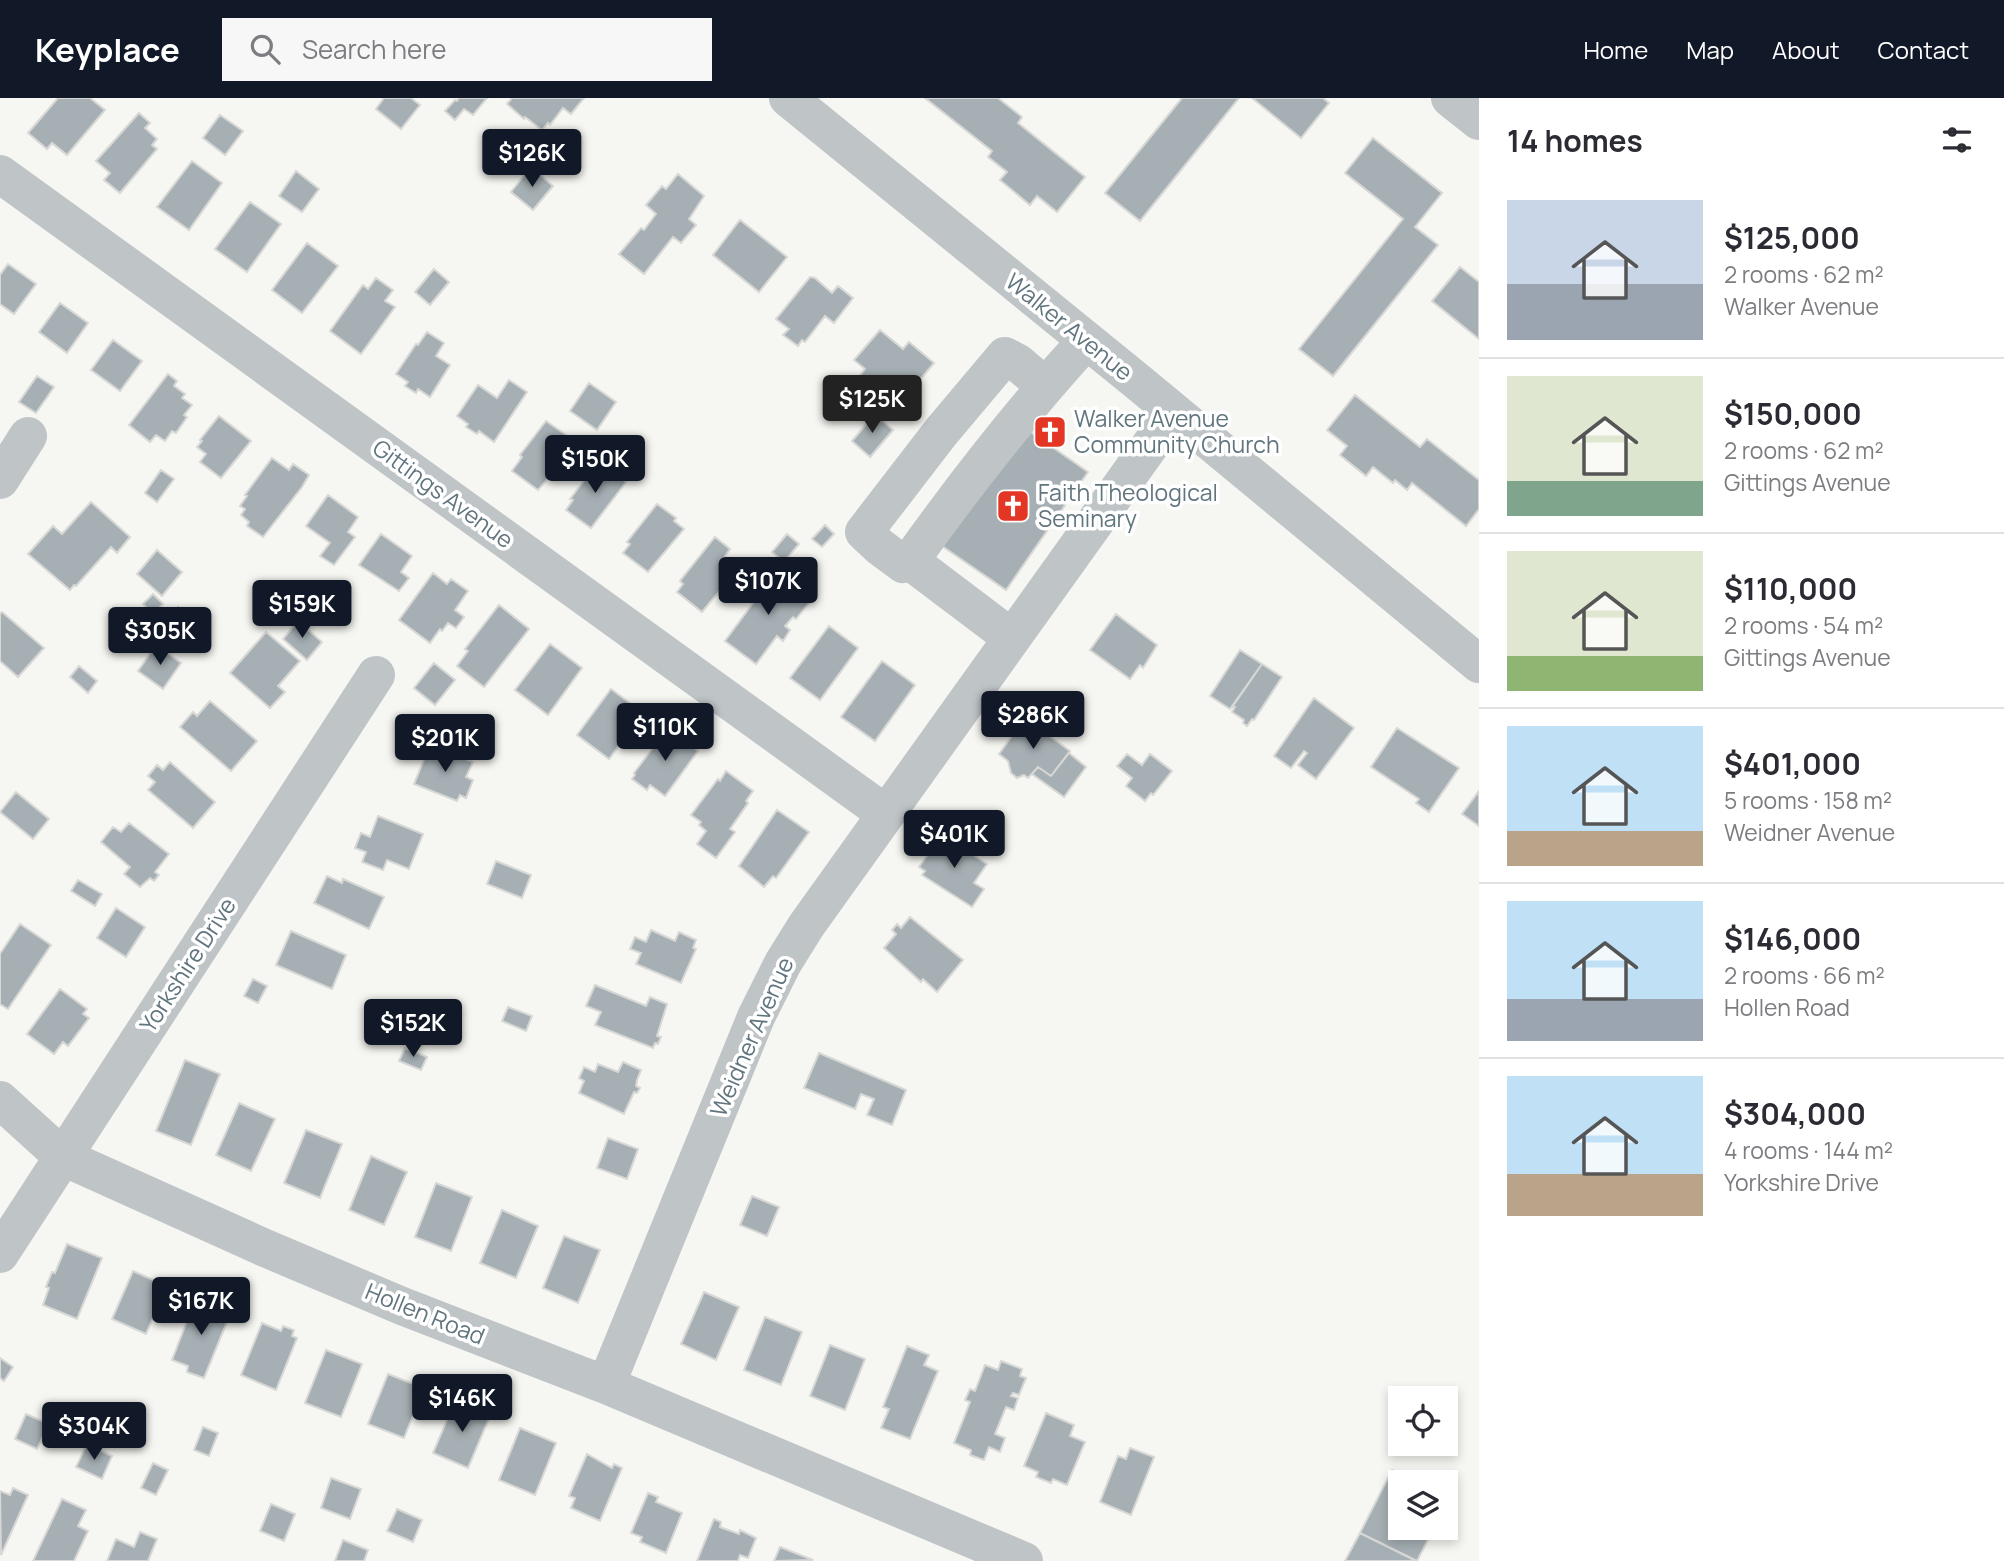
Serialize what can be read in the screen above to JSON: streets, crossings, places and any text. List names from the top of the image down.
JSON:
{
  "streets": {
    "street": [
      "Walker Avenue",
      "Gittings Avenue",
      "Yorkshire Drive",
      "Weidner Avenue",
      "Hollen Road"
    ]
  },
  "crossings": [
    ["Walker Avenue", "Weidner Avenue"],
    ["Gittings Avenue", "Weidner Avenue"],
    ["Yorkshire Drive", "Hollen Road"],
    ["Weidner Avenue", "Hollen Road"]
  ],
  "places": {
    "church": ["Walker Avenue Community Church", "Faith Theological Seminary"]
  },
  "page": {
    "header": "Keyplace",
    "search": "Search here",
    "nav": [
      "Home",
      "Map",
      "About",
      "Contact"
    ],
    "heading": "14 homes",
    "price": [
      "$126K",
      "$125K",
      "$150K",
      "$107K",
      "$159K",
      "$305K",
      "$286K",
      "$110K",
      "$201K",
      "$401K",
      "$152K",
      "$167K",
      "$146K",
      "$304K"
    ],
    "list": [
      {
        "name": "$125,000",
        "note": "2 rooms · 62 m² · Walker Avenue"
      },
      {
        "name": "$150,000",
        "note": "2 rooms · 62 m² · Gittings Avenue"
      },
      {
        "name": "$110,000",
        "note": "2 rooms · 54 m² · Gittings Avenue"
      },
      {
        "name": "$401,000",
        "note": "5 rooms · 158 m² · Weidner Avenue"
      },
      {
        "name": "$146,000",
        "note": "2 rooms · 66 m² · Hollen Road"
      },
      {
        "name": "$304,000",
        "note": "4 rooms · 144 m² · Yorkshire Drive"
      }
    ]
  }
}
